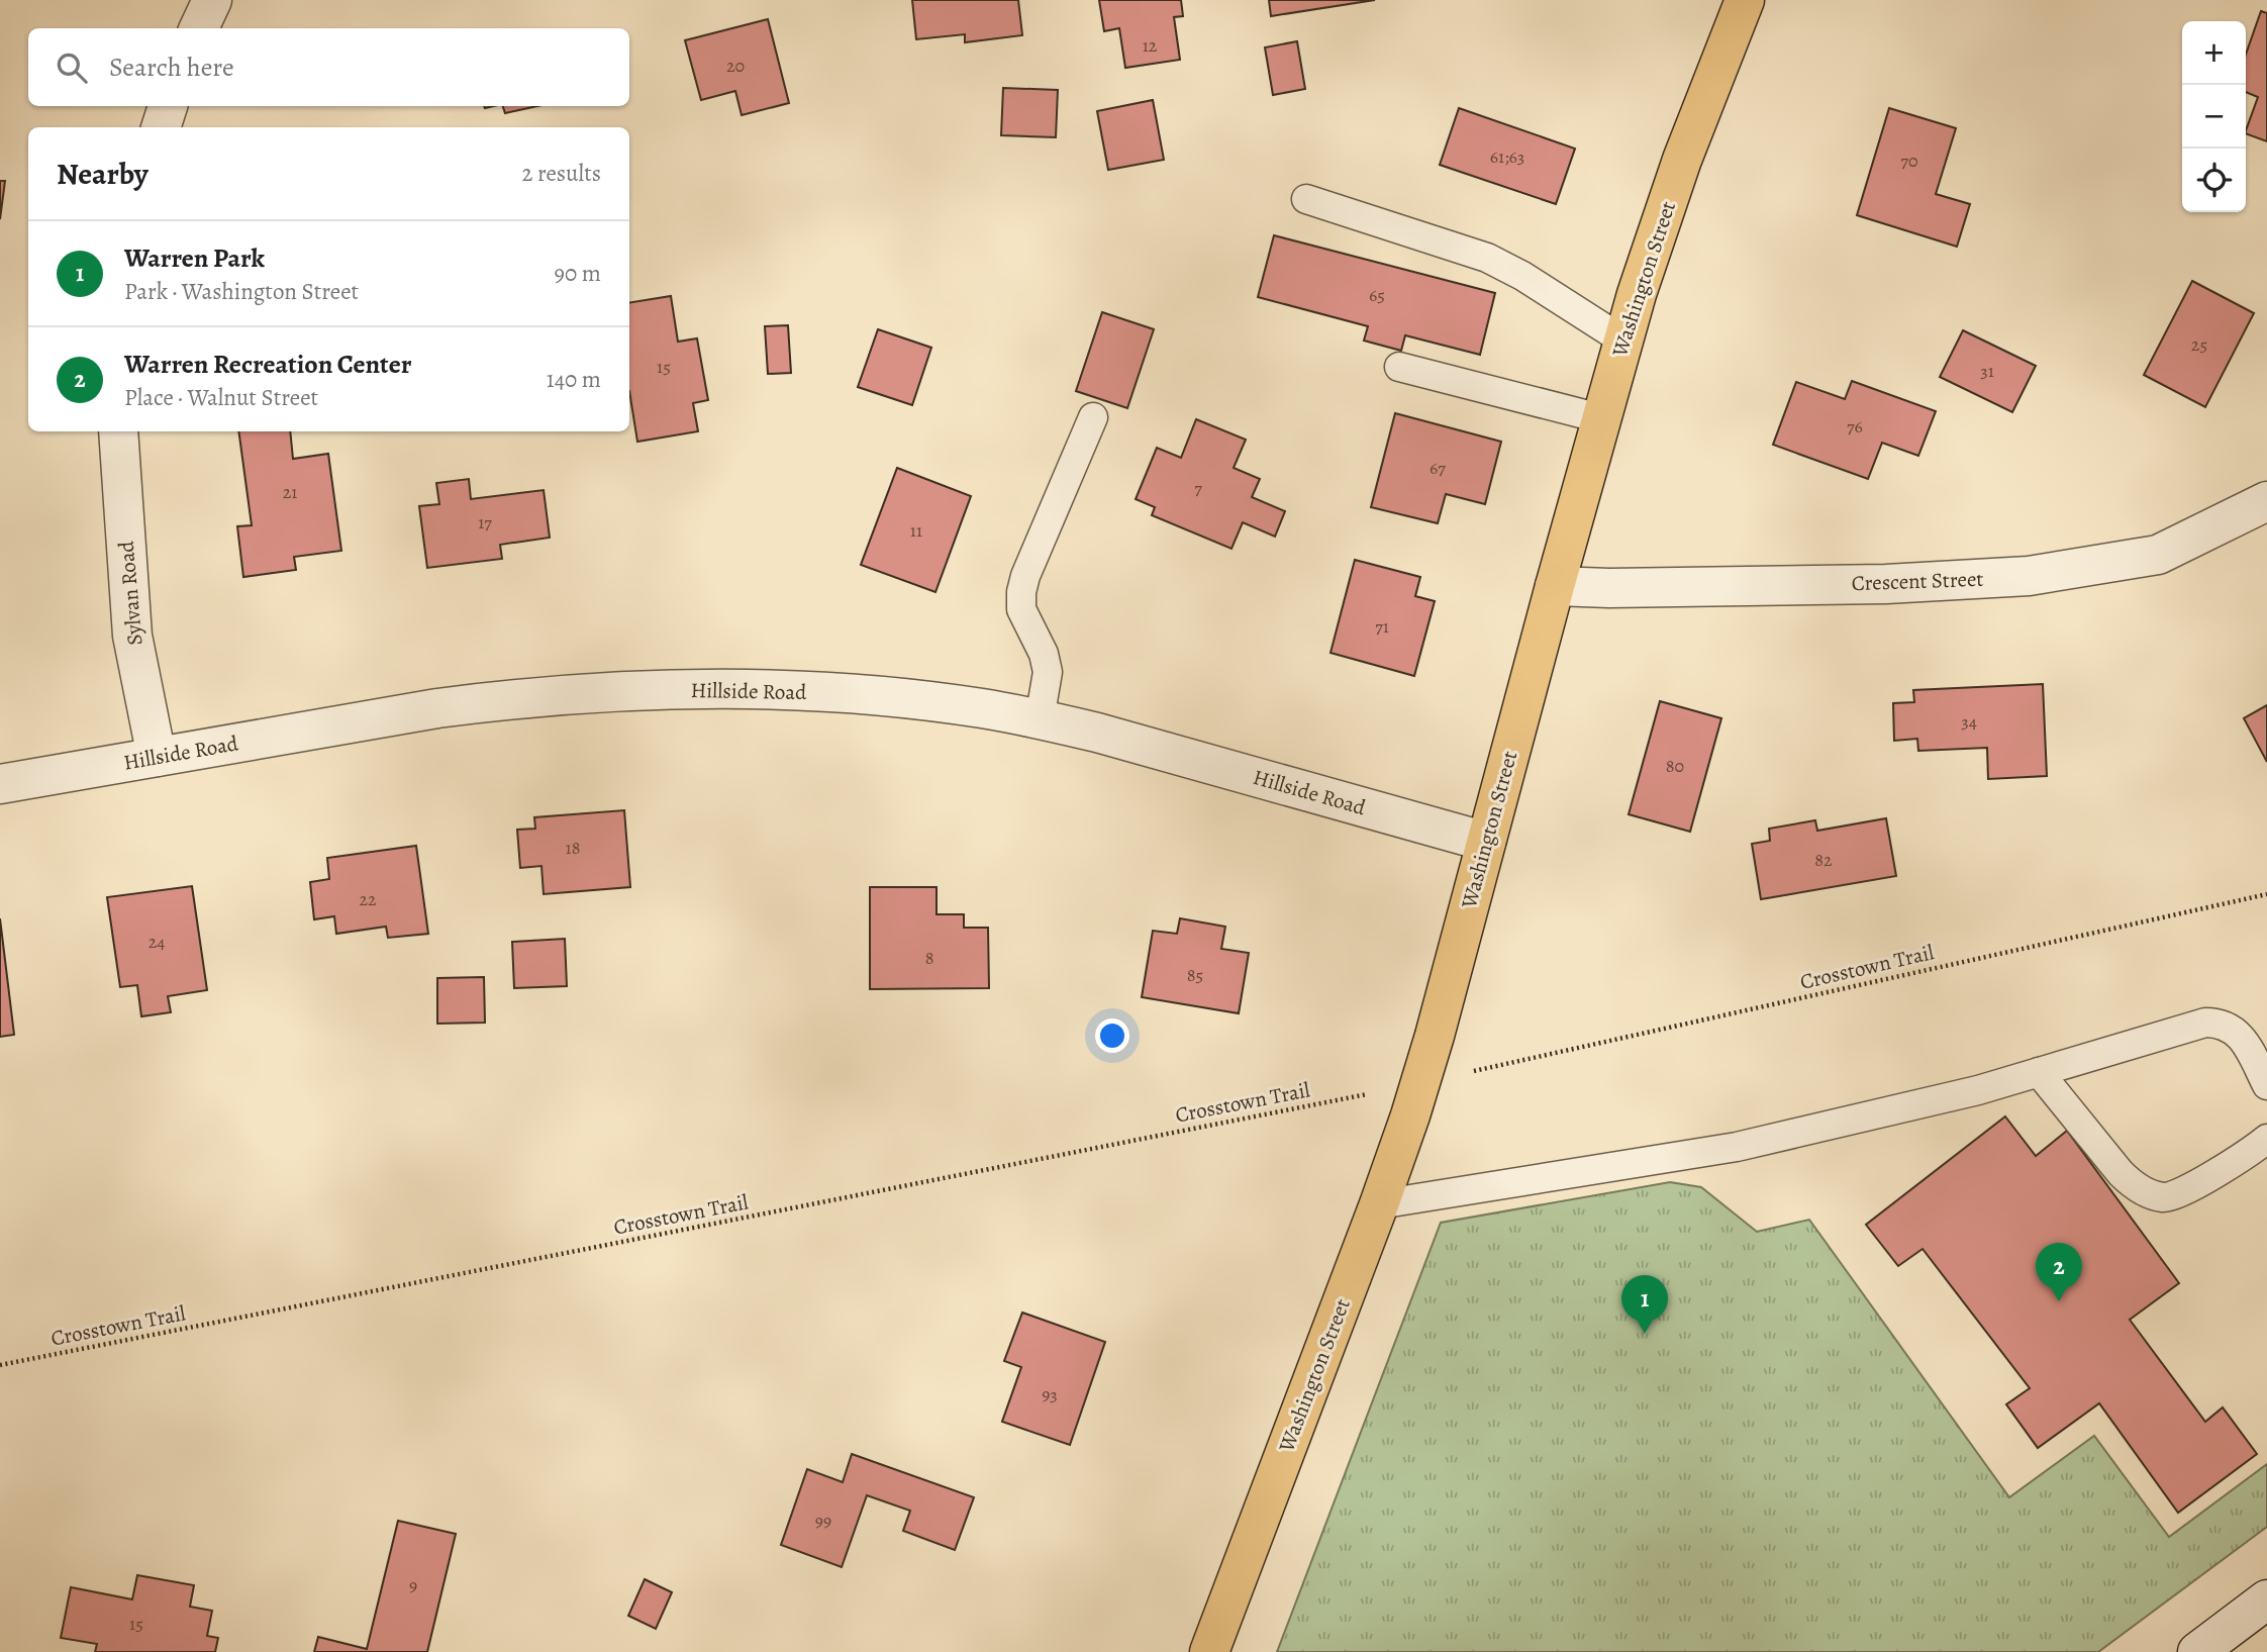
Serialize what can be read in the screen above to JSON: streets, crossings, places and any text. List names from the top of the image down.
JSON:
{
  "streets": {
    "main road": ["Washington Street"],
    "street": ["Crescent Street", "Sylvan Road", "Hillside Road"],
    "path": ["Crosstown Trail"]
  },
  "crossings": [
    ["Washington Street", "Crescent Street"],
    ["Washington Street", "Hillside Road"],
    ["Sylvan Road", "Hillside Road"]
  ],
  "house_numbers": [
    "12",
    "20",
    "61;63",
    "70",
    "65",
    "25",
    "15",
    "31",
    "76",
    "67",
    "7",
    "21",
    "17",
    "11",
    "71",
    "34",
    "80",
    "18",
    "82",
    "22",
    "24",
    "8",
    "85",
    "93",
    "99",
    "9",
    "15"
  ],
  "page": {
    "map_buttons": ["+", "−"],
    "search": "Search here",
    "heading": ["Nearby", "2 results"],
    "list": [
      {
        "mark": "1",
        "name": "Warren Park",
        "note": "Park · Washington Street",
        "value": "90 m"
      },
      {
        "mark": "2",
        "name": "Warren Recreation Center",
        "note": "Place · Walnut Street",
        "value": "140 m"
      }
    ],
    "pins": ["2", "1"]
  }
}
